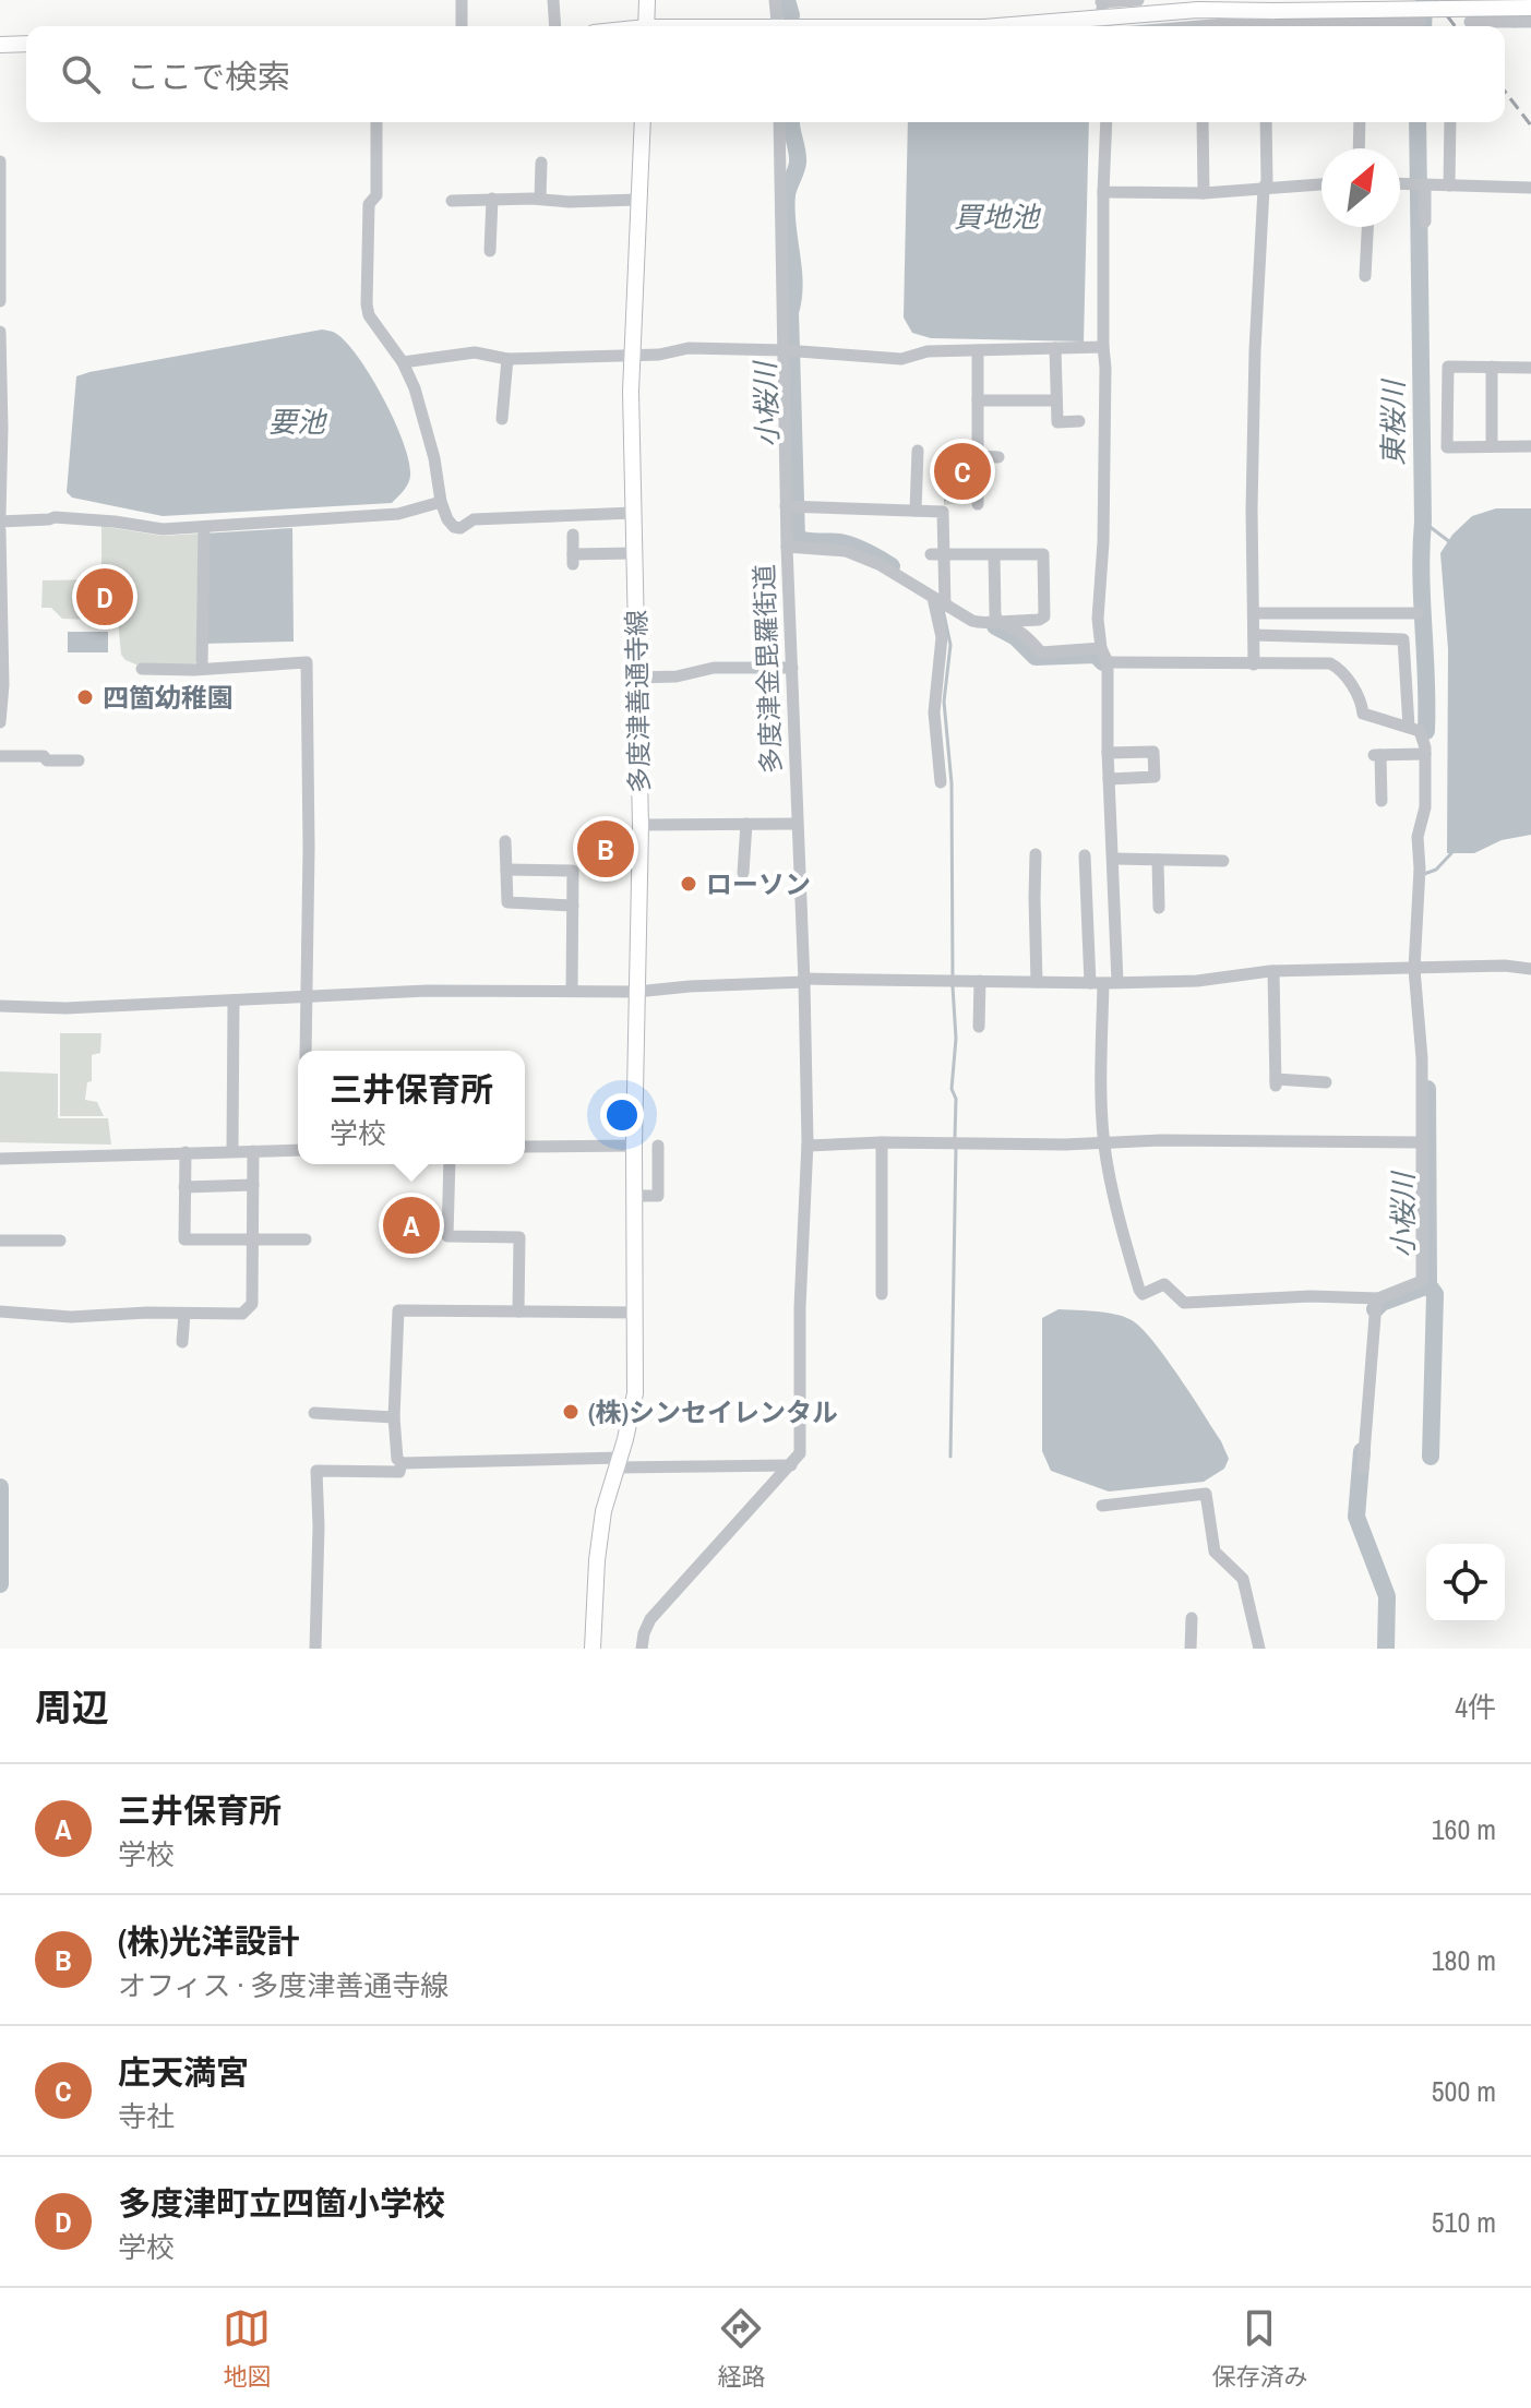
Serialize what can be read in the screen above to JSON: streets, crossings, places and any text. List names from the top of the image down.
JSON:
{
  "streets": {
    "main road": ["多度津善通寺線"],
    "street": ["多度津金毘羅街道"]
  },
  "water": [
    "買地池",
    "小桜川",
    "要池",
    "東桜川"
  ],
  "places": ["四箇幼稚園", "ローソン", "(株)シンセイレンタル"],
  "north": "top right",
  "page": {
    "search": "ここで検索",
    "pins": [
      "C",
      "D",
      "B",
      "A"
    ],
    "popup": ["三井保育所", "学校"],
    "heading": ["周辺", "4件"],
    "list": [
      {
        "mark": "A",
        "name": "三井保育所",
        "note": "学校",
        "value": "160 m"
      },
      {
        "mark": "B",
        "name": "(株)光洋設計",
        "note": "オフィス · 多度津善通寺線",
        "value": "180 m"
      },
      {
        "mark": "C",
        "name": "庄天満宮",
        "note": "寺社",
        "value": "500 m"
      },
      {
        "mark": "D",
        "name": "多度津町立四箇小学校",
        "note": "学校",
        "value": "510 m"
      }
    ],
    "nav": ["地図", "経路", "保存済み"]
  }
}
